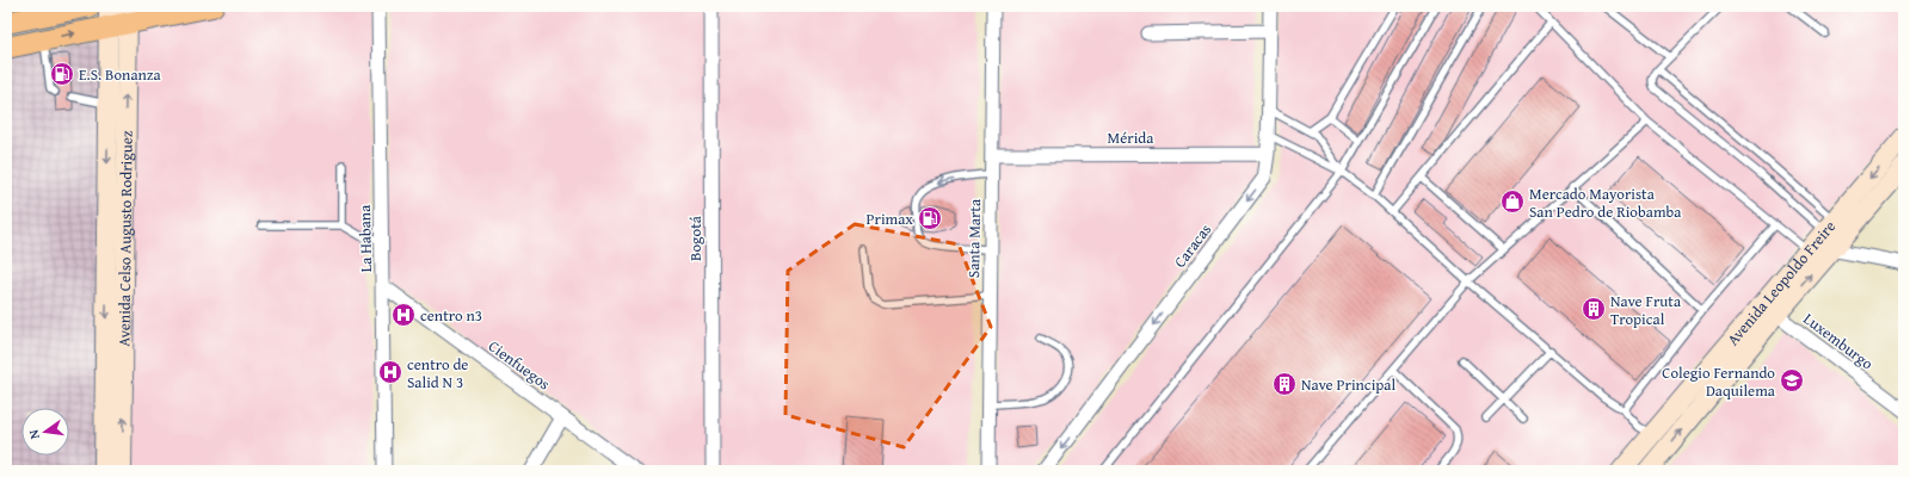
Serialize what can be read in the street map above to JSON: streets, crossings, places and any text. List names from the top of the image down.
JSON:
{
  "streets": {
    "street": [
      "Mérida",
      "Avenida Celso Augusto Rodriguez",
      "La Habana",
      "Bogotá",
      "Santa Marta",
      "Caracas",
      "Avenida Leopoldo Freire",
      "Luxemburgo",
      "Cienfuegos"
    ]
  },
  "crossings": [
    ["Mérida", "Santa Marta"],
    ["Mérida", "Caracas"],
    ["La Habana", "Cienfuegos"],
    ["Avenida Leopoldo Freire", "Luxemburgo"]
  ],
  "one_way": ["Caracas"],
  "places": {
    "fuel station": ["E.S. Bonanza", "Primax"],
    "shop": ["Mercado Mayorista San Pedro de Riobamba"],
    "building": ["Nave Fruta Tropical", "Nave Principal"],
    "hospital": ["centro n3", "centro de Salid N 3"],
    "school or university": ["Colegio Fernando Daquilema"]
  },
  "north": "left"
}
